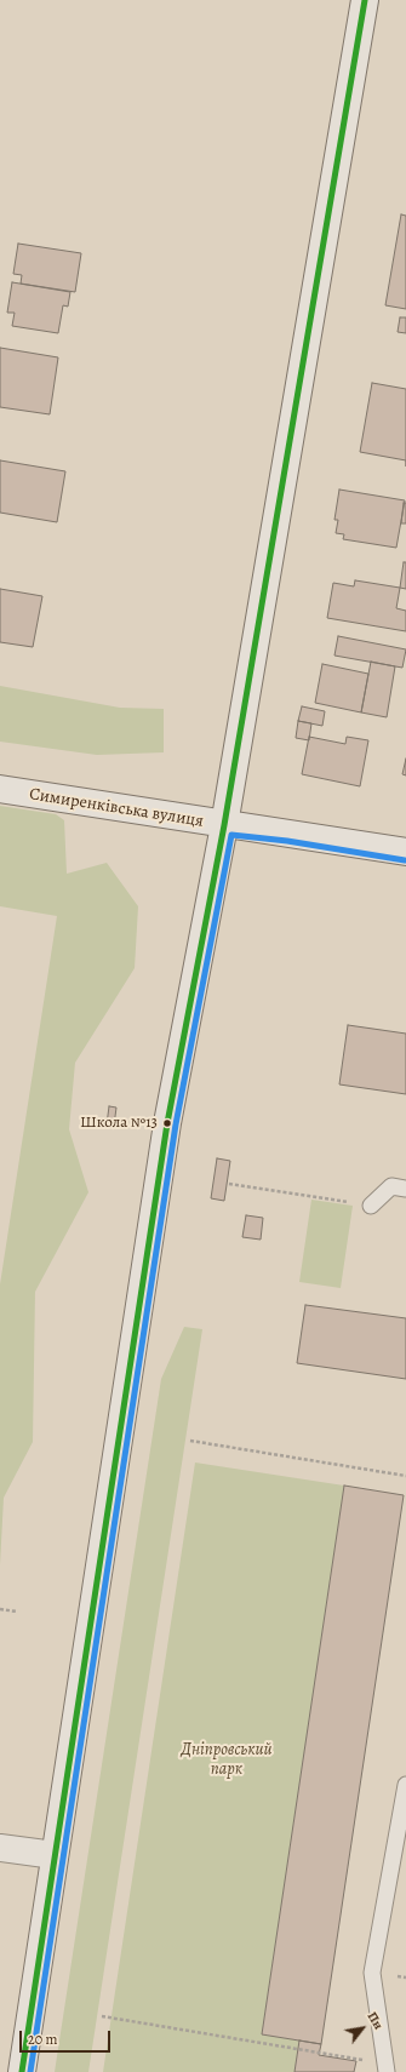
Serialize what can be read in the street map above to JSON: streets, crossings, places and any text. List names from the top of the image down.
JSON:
{
  "streets": {
    "main road": ["Симиренківська вулиця"]
  },
  "parks": ["Дніпровський парк"],
  "places": ["Школа №13"],
  "scale_bar": "20 m",
  "north": "top right"
}
